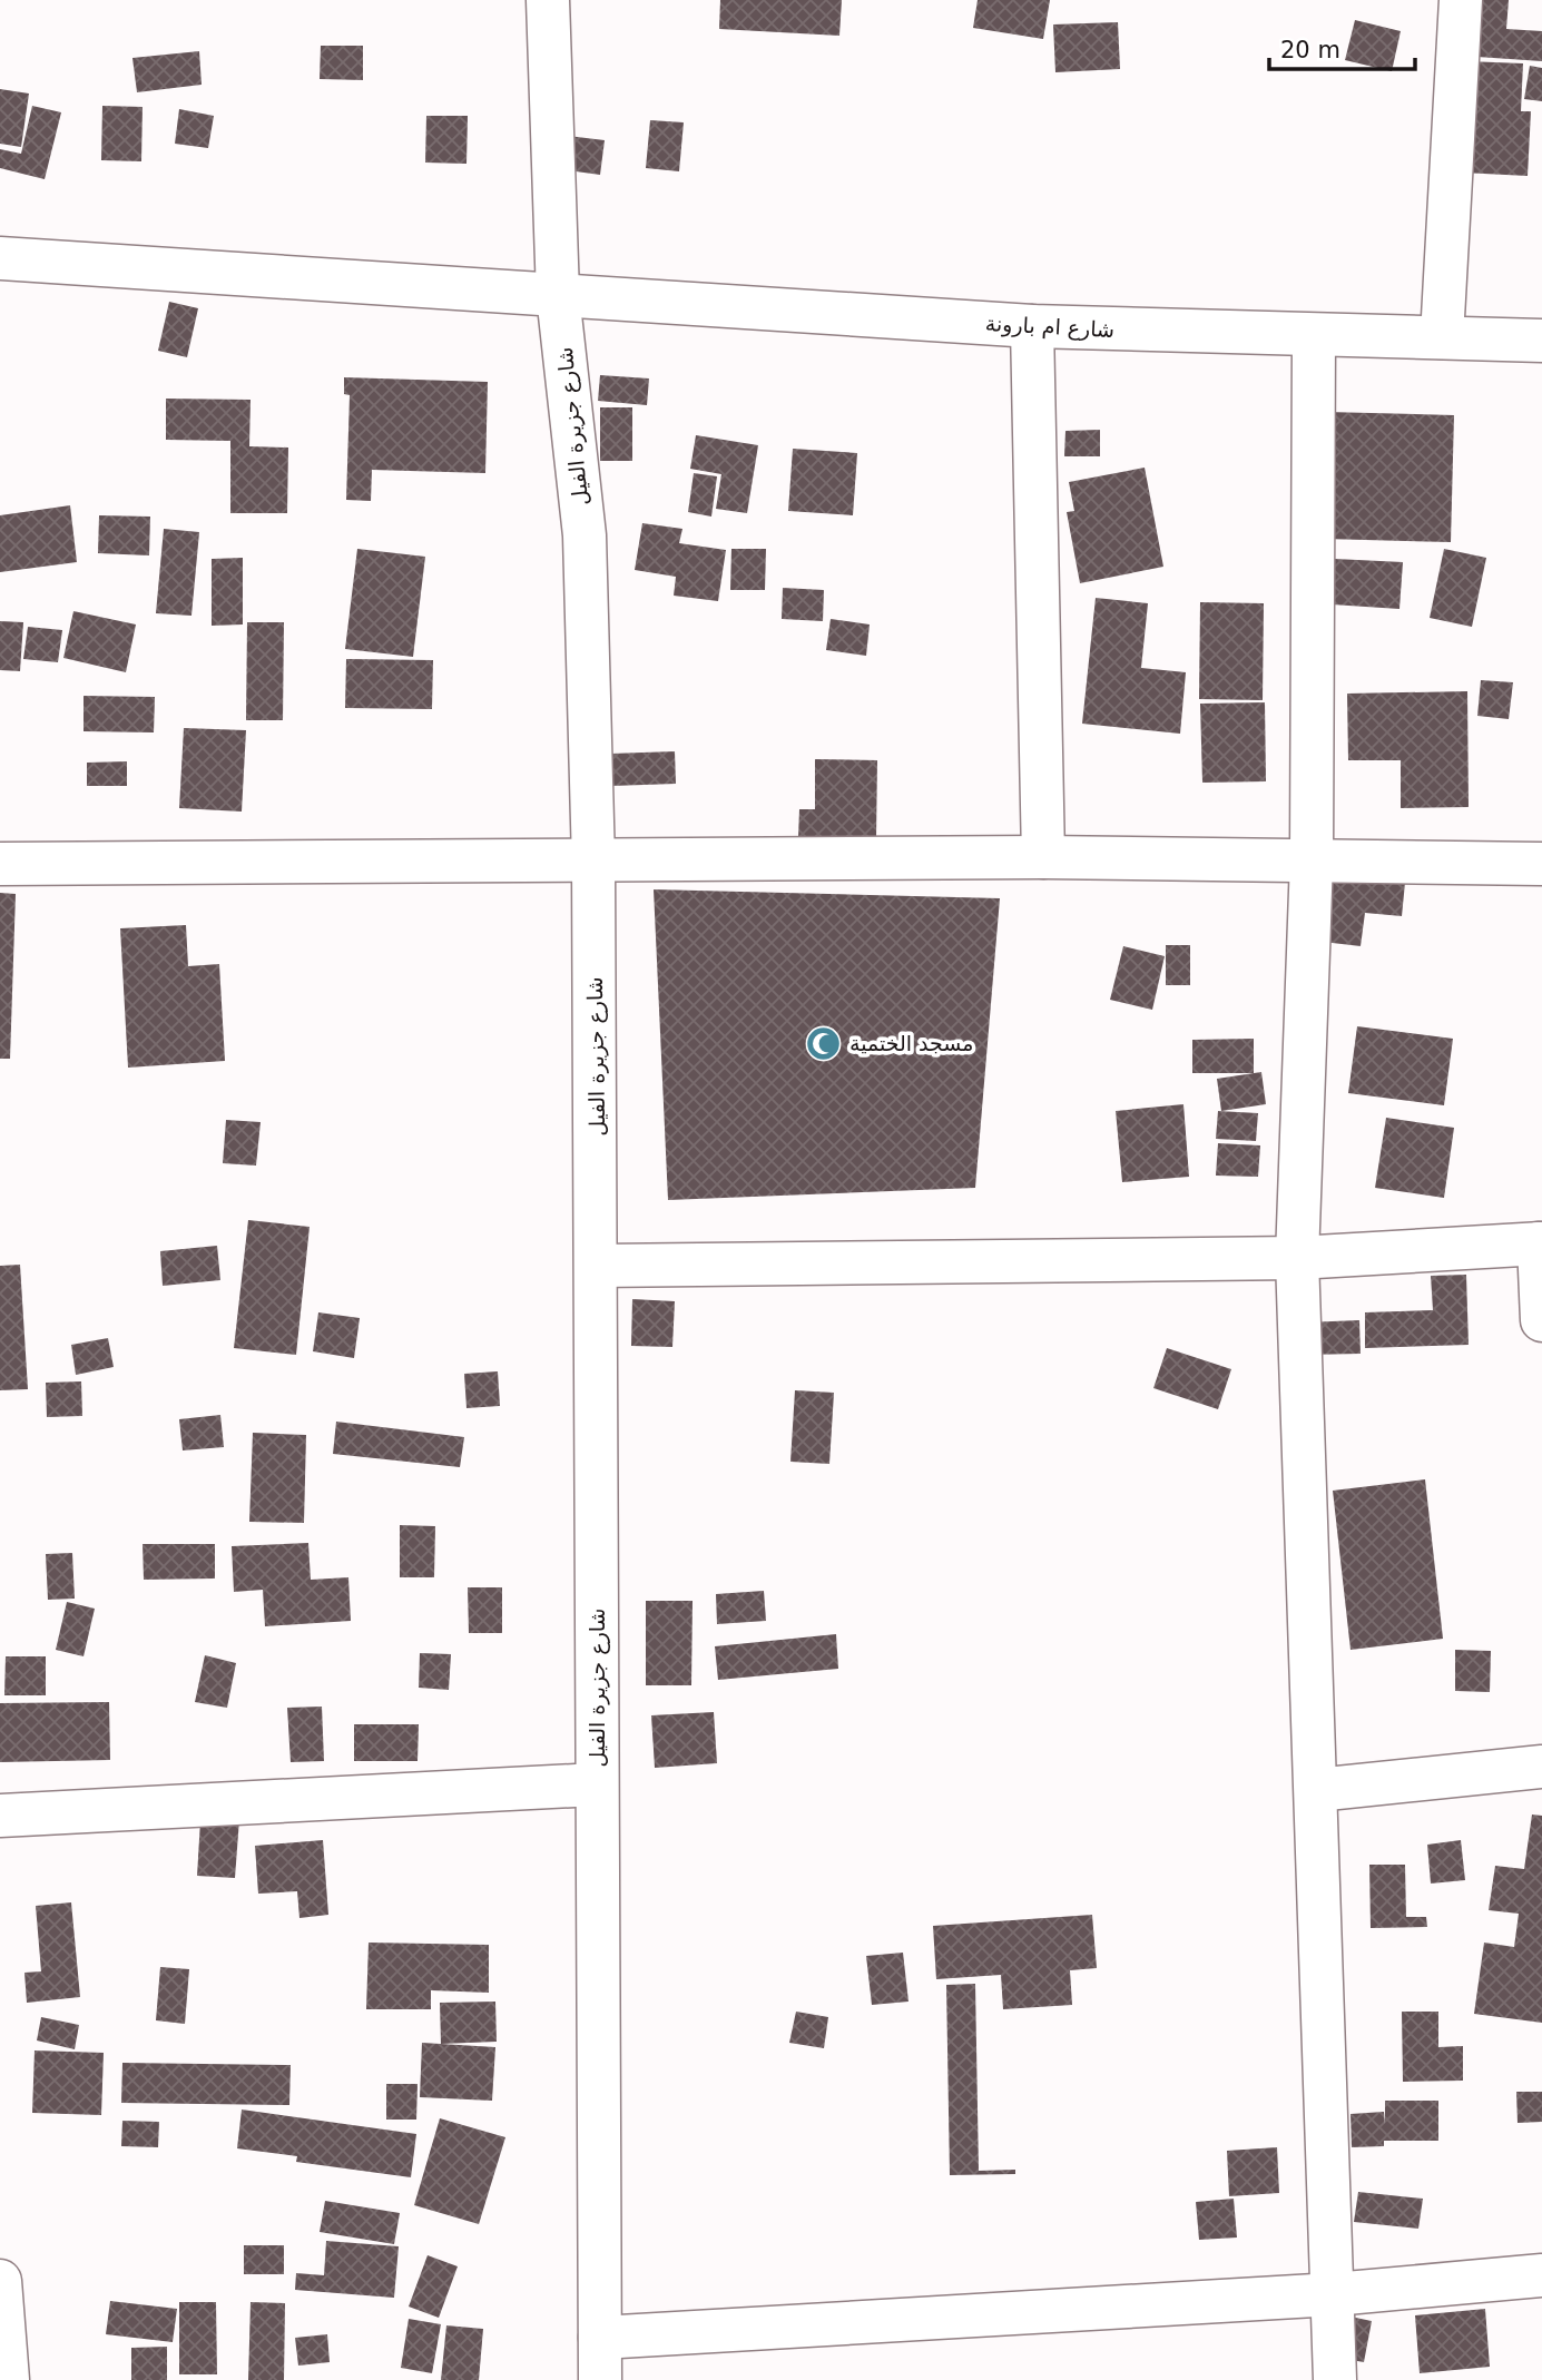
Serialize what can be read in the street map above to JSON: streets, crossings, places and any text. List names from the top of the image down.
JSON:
{
  "streets": {
    "street": ["شارع ام بارونة", "شارع جزيرة الفيل"]
  },
  "crossings": [
    ["شارع ام بارونة", "شارع جزيرة الفيل"]
  ],
  "places": {
    "mosque": ["مسجد الختمية"]
  },
  "scale_bar": "20 m"
}
